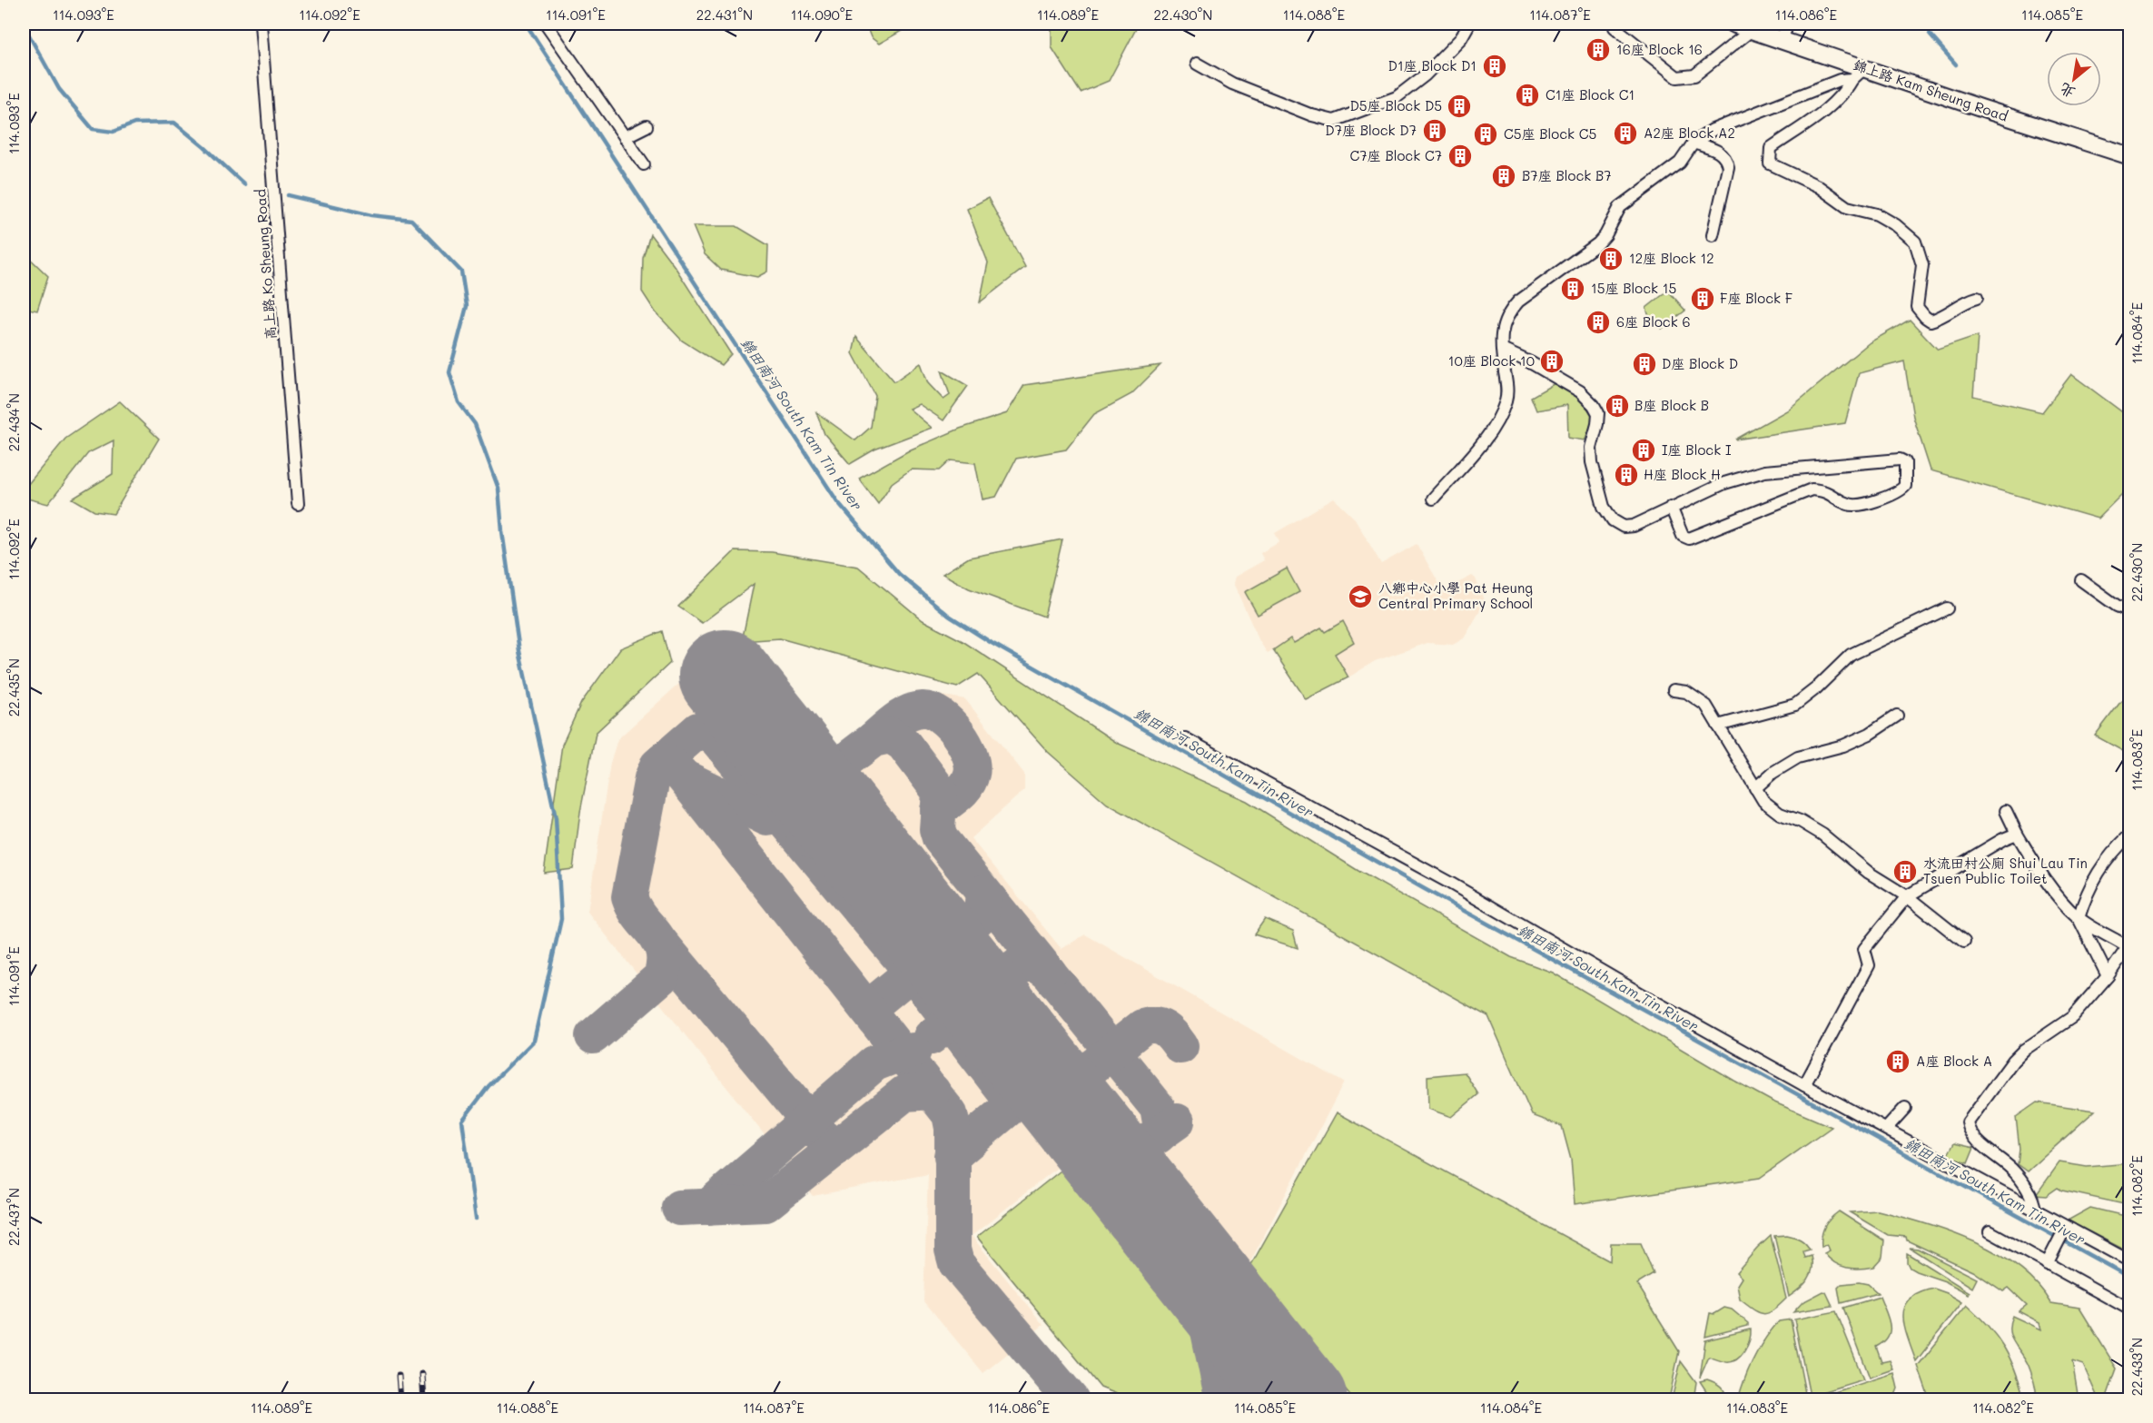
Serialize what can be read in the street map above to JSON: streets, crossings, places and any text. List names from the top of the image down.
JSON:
{
  "streets": {
    "main road": ["錦上路 Kam Sheung Road"],
    "street": ["高上路 Ko Sheung Road"]
  },
  "water": ["錦田南河 South Kam Tin River"],
  "places": {
    "building": [
      "16座 Block 16",
      "D1座 Block D1",
      "C1座 Block C1",
      "D5座 Block D5",
      "D7座 Block D7",
      "A2座 Block A2",
      "C5座 Block C5",
      "C7座 Block C7",
      "B7座 Block B7",
      "12座 Block 12",
      "15座 Block 15",
      "F座 Block F",
      "6座 Block 6",
      "10座 Block 10",
      "D座 Block D",
      "B座 Block B",
      "I座 Block I",
      "H座 Block H",
      "水流田村公廁 Shui Lau Tin Tsuen Public Toilet",
      "A座 Block A"
    ],
    "school or university": ["八鄉中心小學 Pat Heung Central Primary School"]
  },
  "north": "bottom left",
  "coordinates": [
    "114.093°E",
    "114.092°E",
    "114.091°E",
    "22.431°N",
    "114.090°E",
    "114.089°E",
    "22.430°N",
    "114.088°E",
    "114.087°E",
    "114.086°E",
    "114.085°E",
    "114.084°E",
    "22.434°N",
    "22.435°N",
    "114.083°E",
    "114.082°E",
    "22.437°N",
    "22.433°N"
  ]
}
